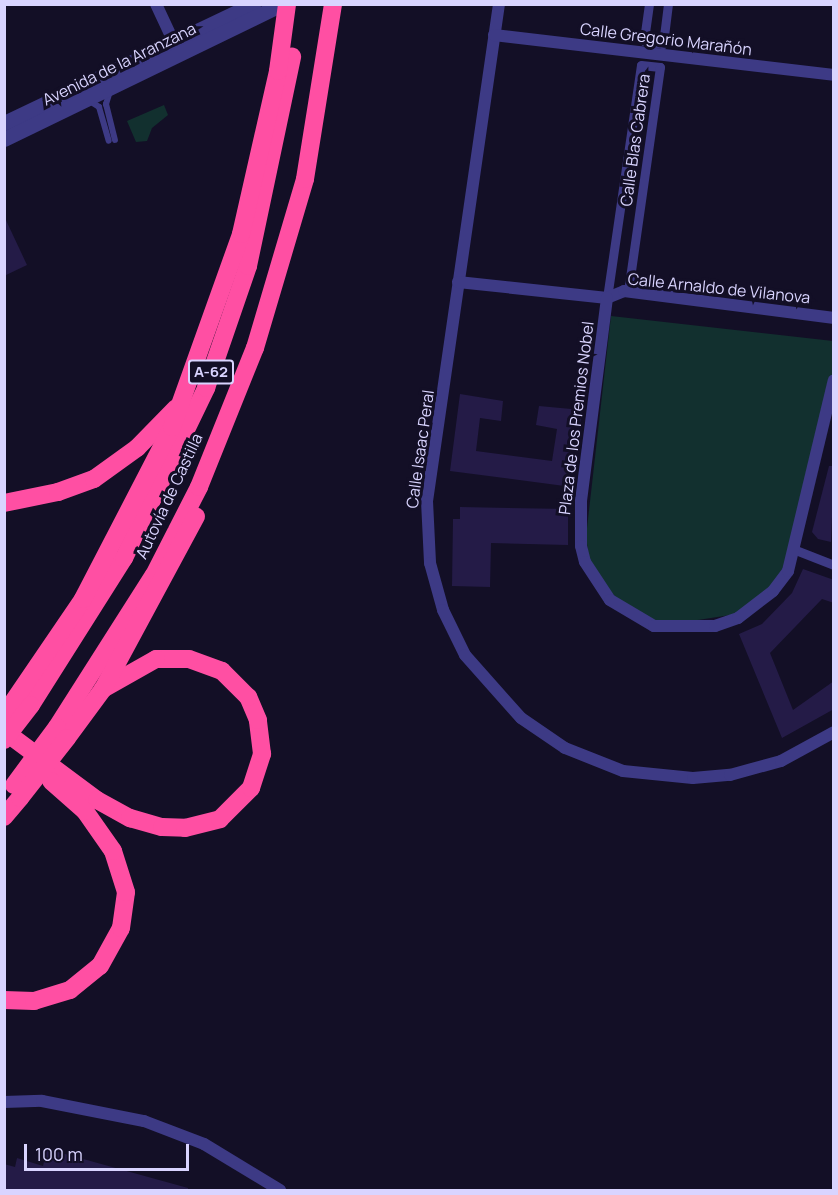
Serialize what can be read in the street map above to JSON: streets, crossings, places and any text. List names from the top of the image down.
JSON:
{
  "streets": {
    "highway": ["A-62", "Autovía de Castilla"],
    "street": [
      "Calle Gregorio Marañón",
      "Avenida de la Aranzana",
      "Calle Blas Cabrera",
      "Calle Arnaldo de Vilanova",
      "Plaza de los Premios Nobel",
      "Calle Isaac Peral"
    ]
  },
  "crossings": [
    ["Calle Gregorio Marañón", "Calle Isaac Peral"],
    ["Calle Blas Cabrera", "Calle Arnaldo de Vilanova"],
    ["Calle Blas Cabrera", "Plaza de los Premios Nobel"],
    ["Calle Arnaldo de Vilanova", "Plaza de los Premios Nobel"],
    ["Calle Arnaldo de Vilanova", "Calle Isaac Peral"]
  ],
  "scale_bar": "100 m"
}
